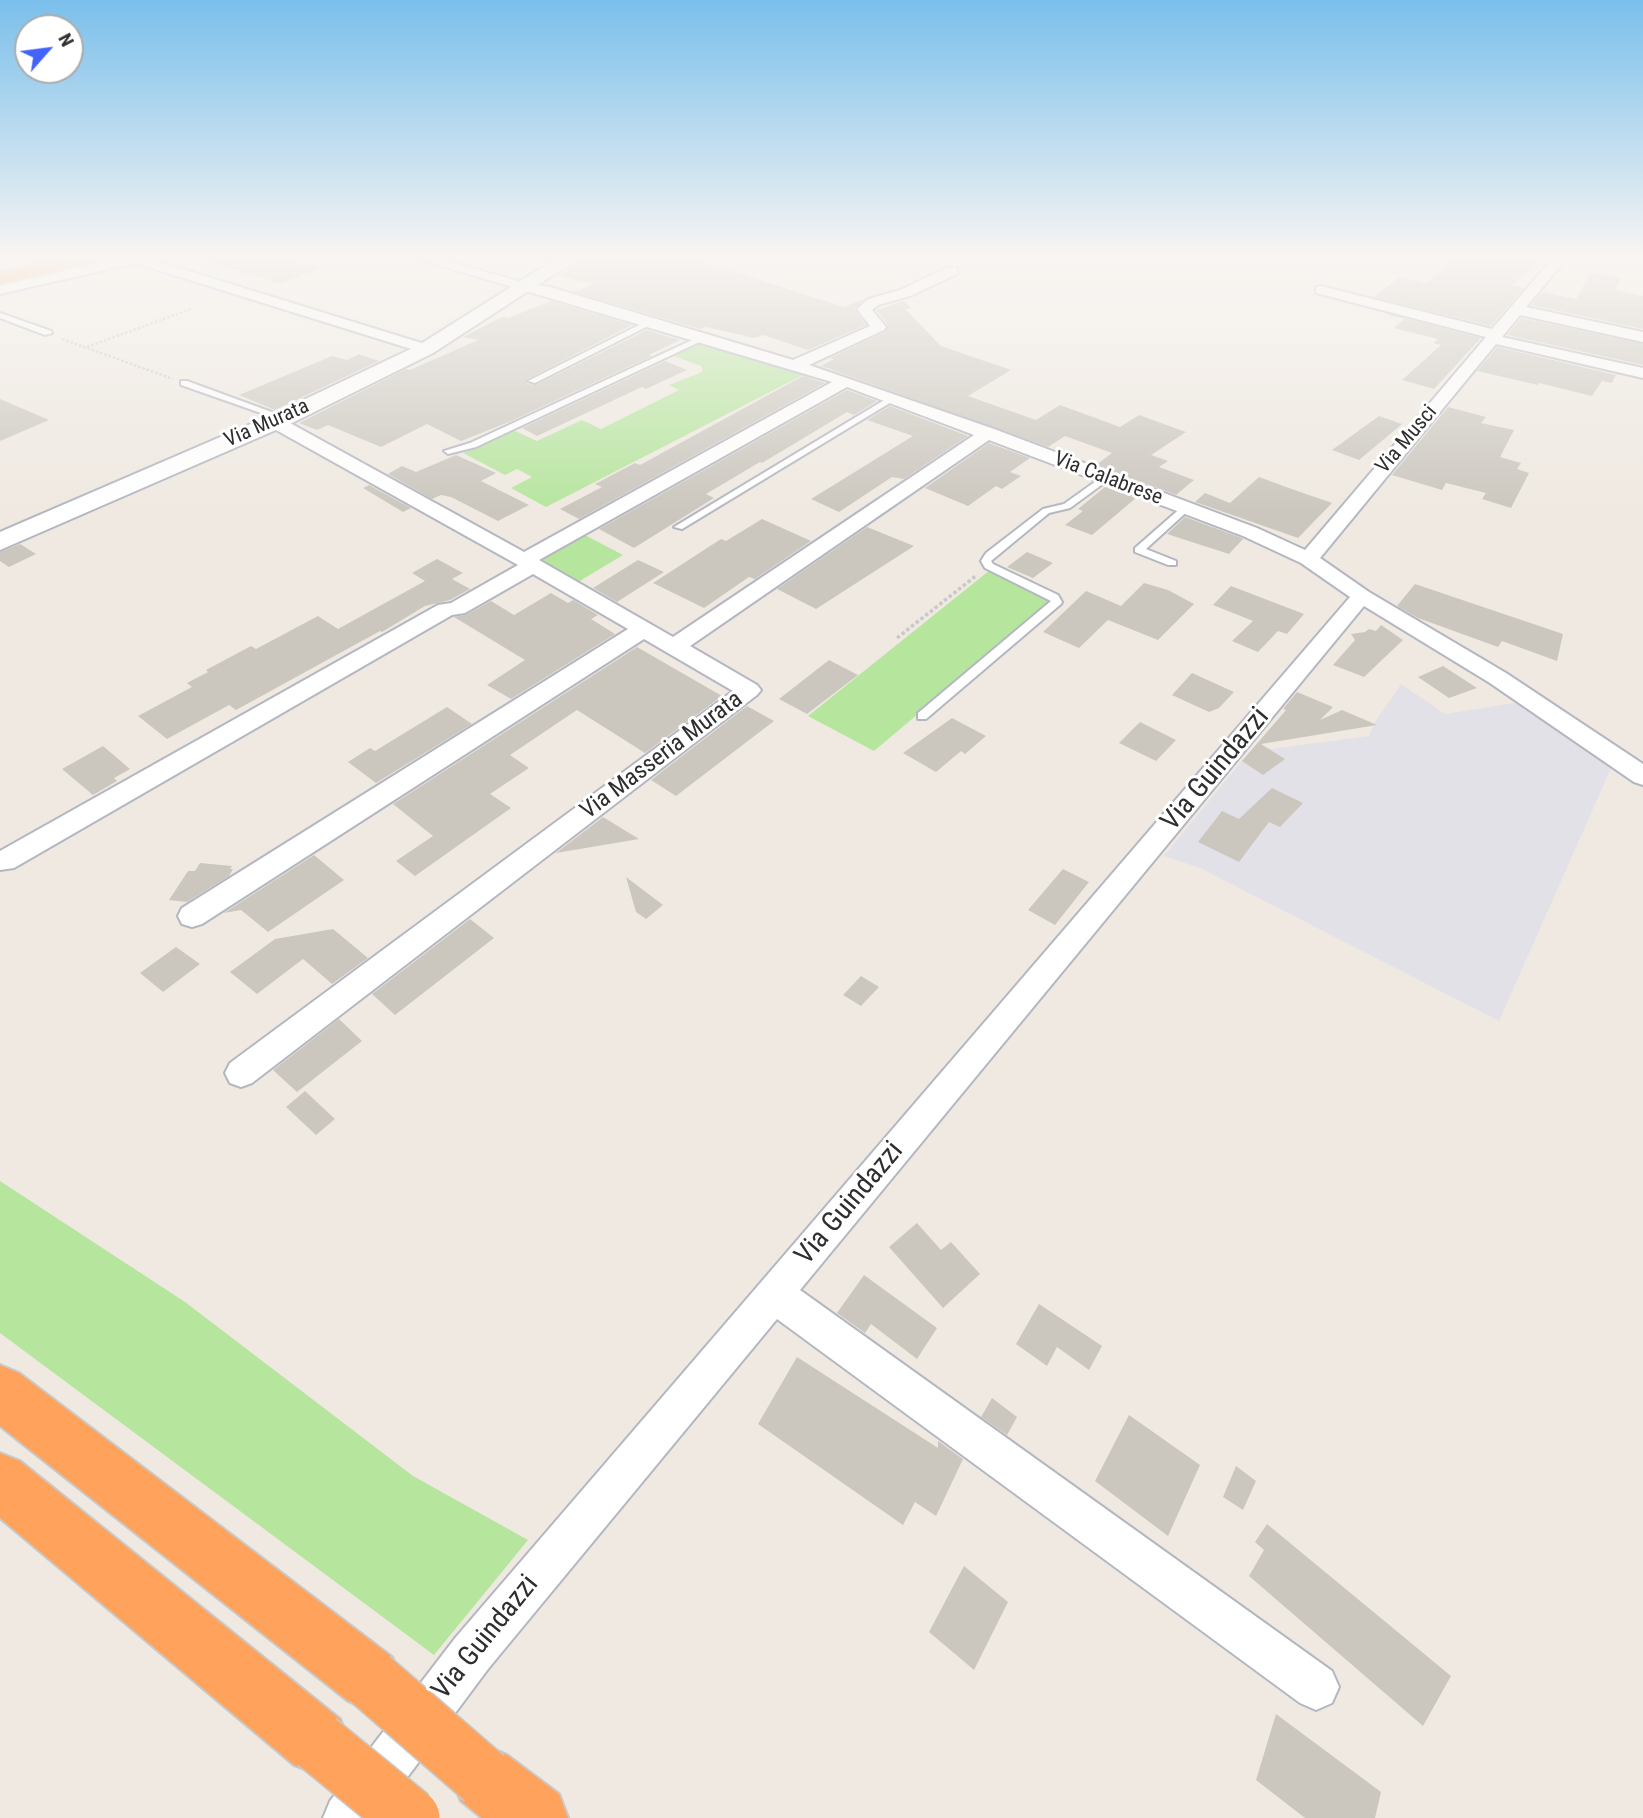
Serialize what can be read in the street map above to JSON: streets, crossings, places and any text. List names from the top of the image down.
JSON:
{
  "streets": {
    "street": [
      "Via Murata",
      "Via Musci",
      "Via Calabrese",
      "Via Masseria Murata",
      "Via Guindazzi"
    ]
  },
  "crossings": [
    ["Via Murata", "Via Masseria Murata"],
    ["Via Musci", "Via Calabrese"],
    ["Via Calabrese", "Via Guindazzi"]
  ],
  "north": "top right"
}
